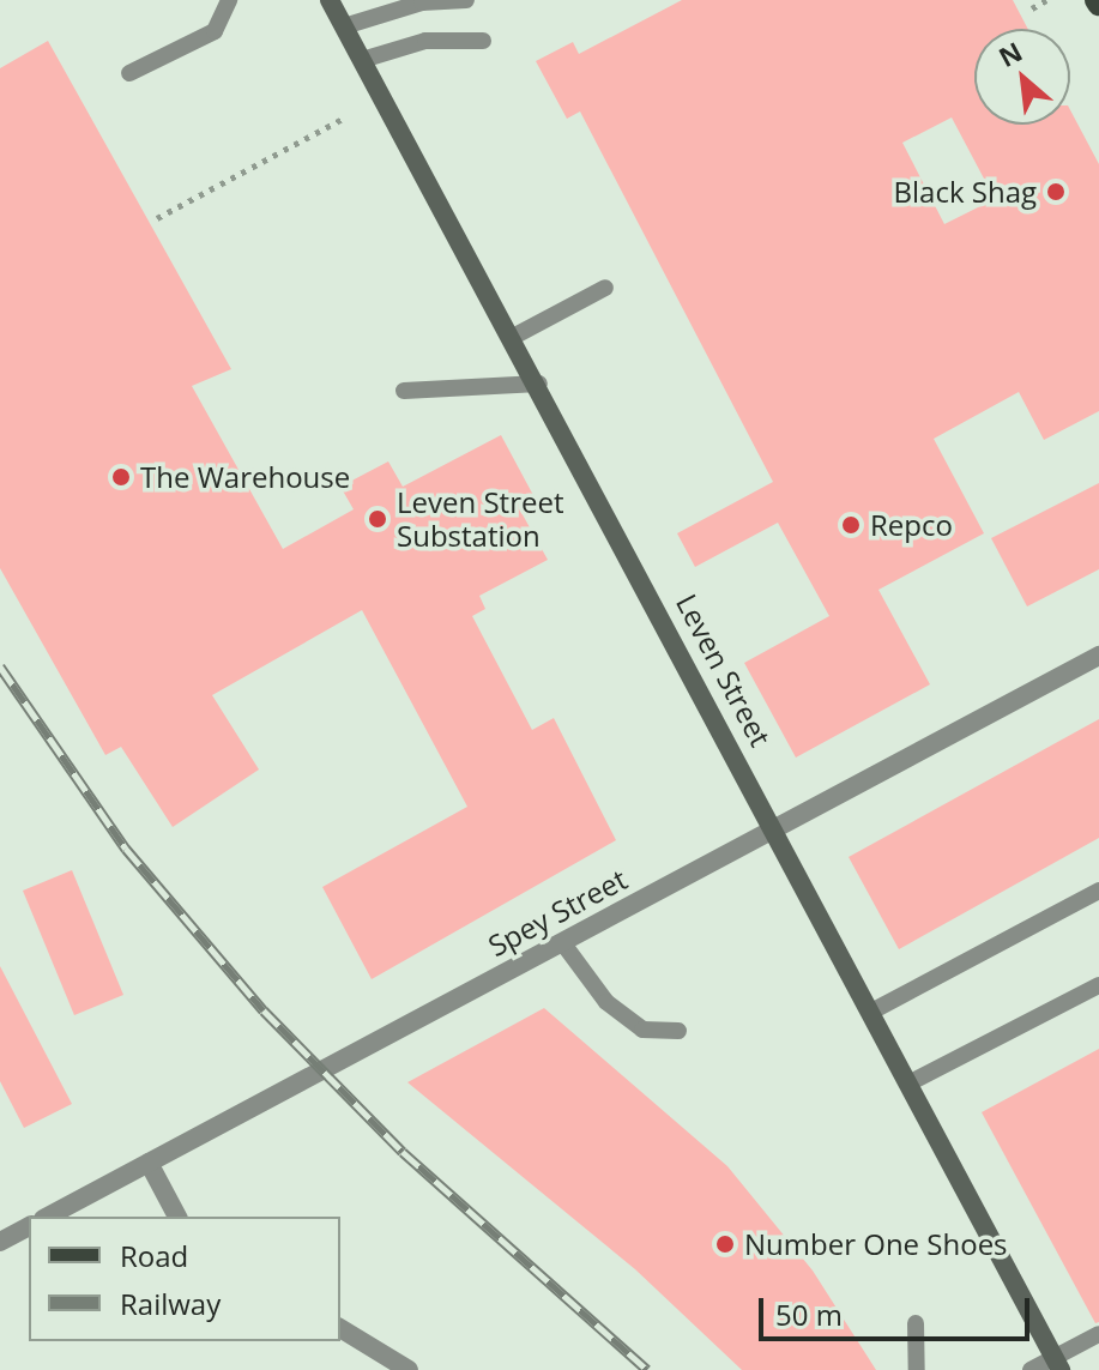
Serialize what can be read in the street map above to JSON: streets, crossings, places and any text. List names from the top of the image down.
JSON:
{
  "streets": {
    "street": ["Leven Street", "Spey Street"]
  },
  "crossings": [
    ["Leven Street", "Spey Street"]
  ],
  "places": [
    "Black Shag",
    "The Warehouse",
    "Leven Street Substation",
    "Repco",
    "Number One Shoes"
  ],
  "legend": ["Road", "Railway"],
  "scale_bar": "50 m",
  "north": "top left"
}
